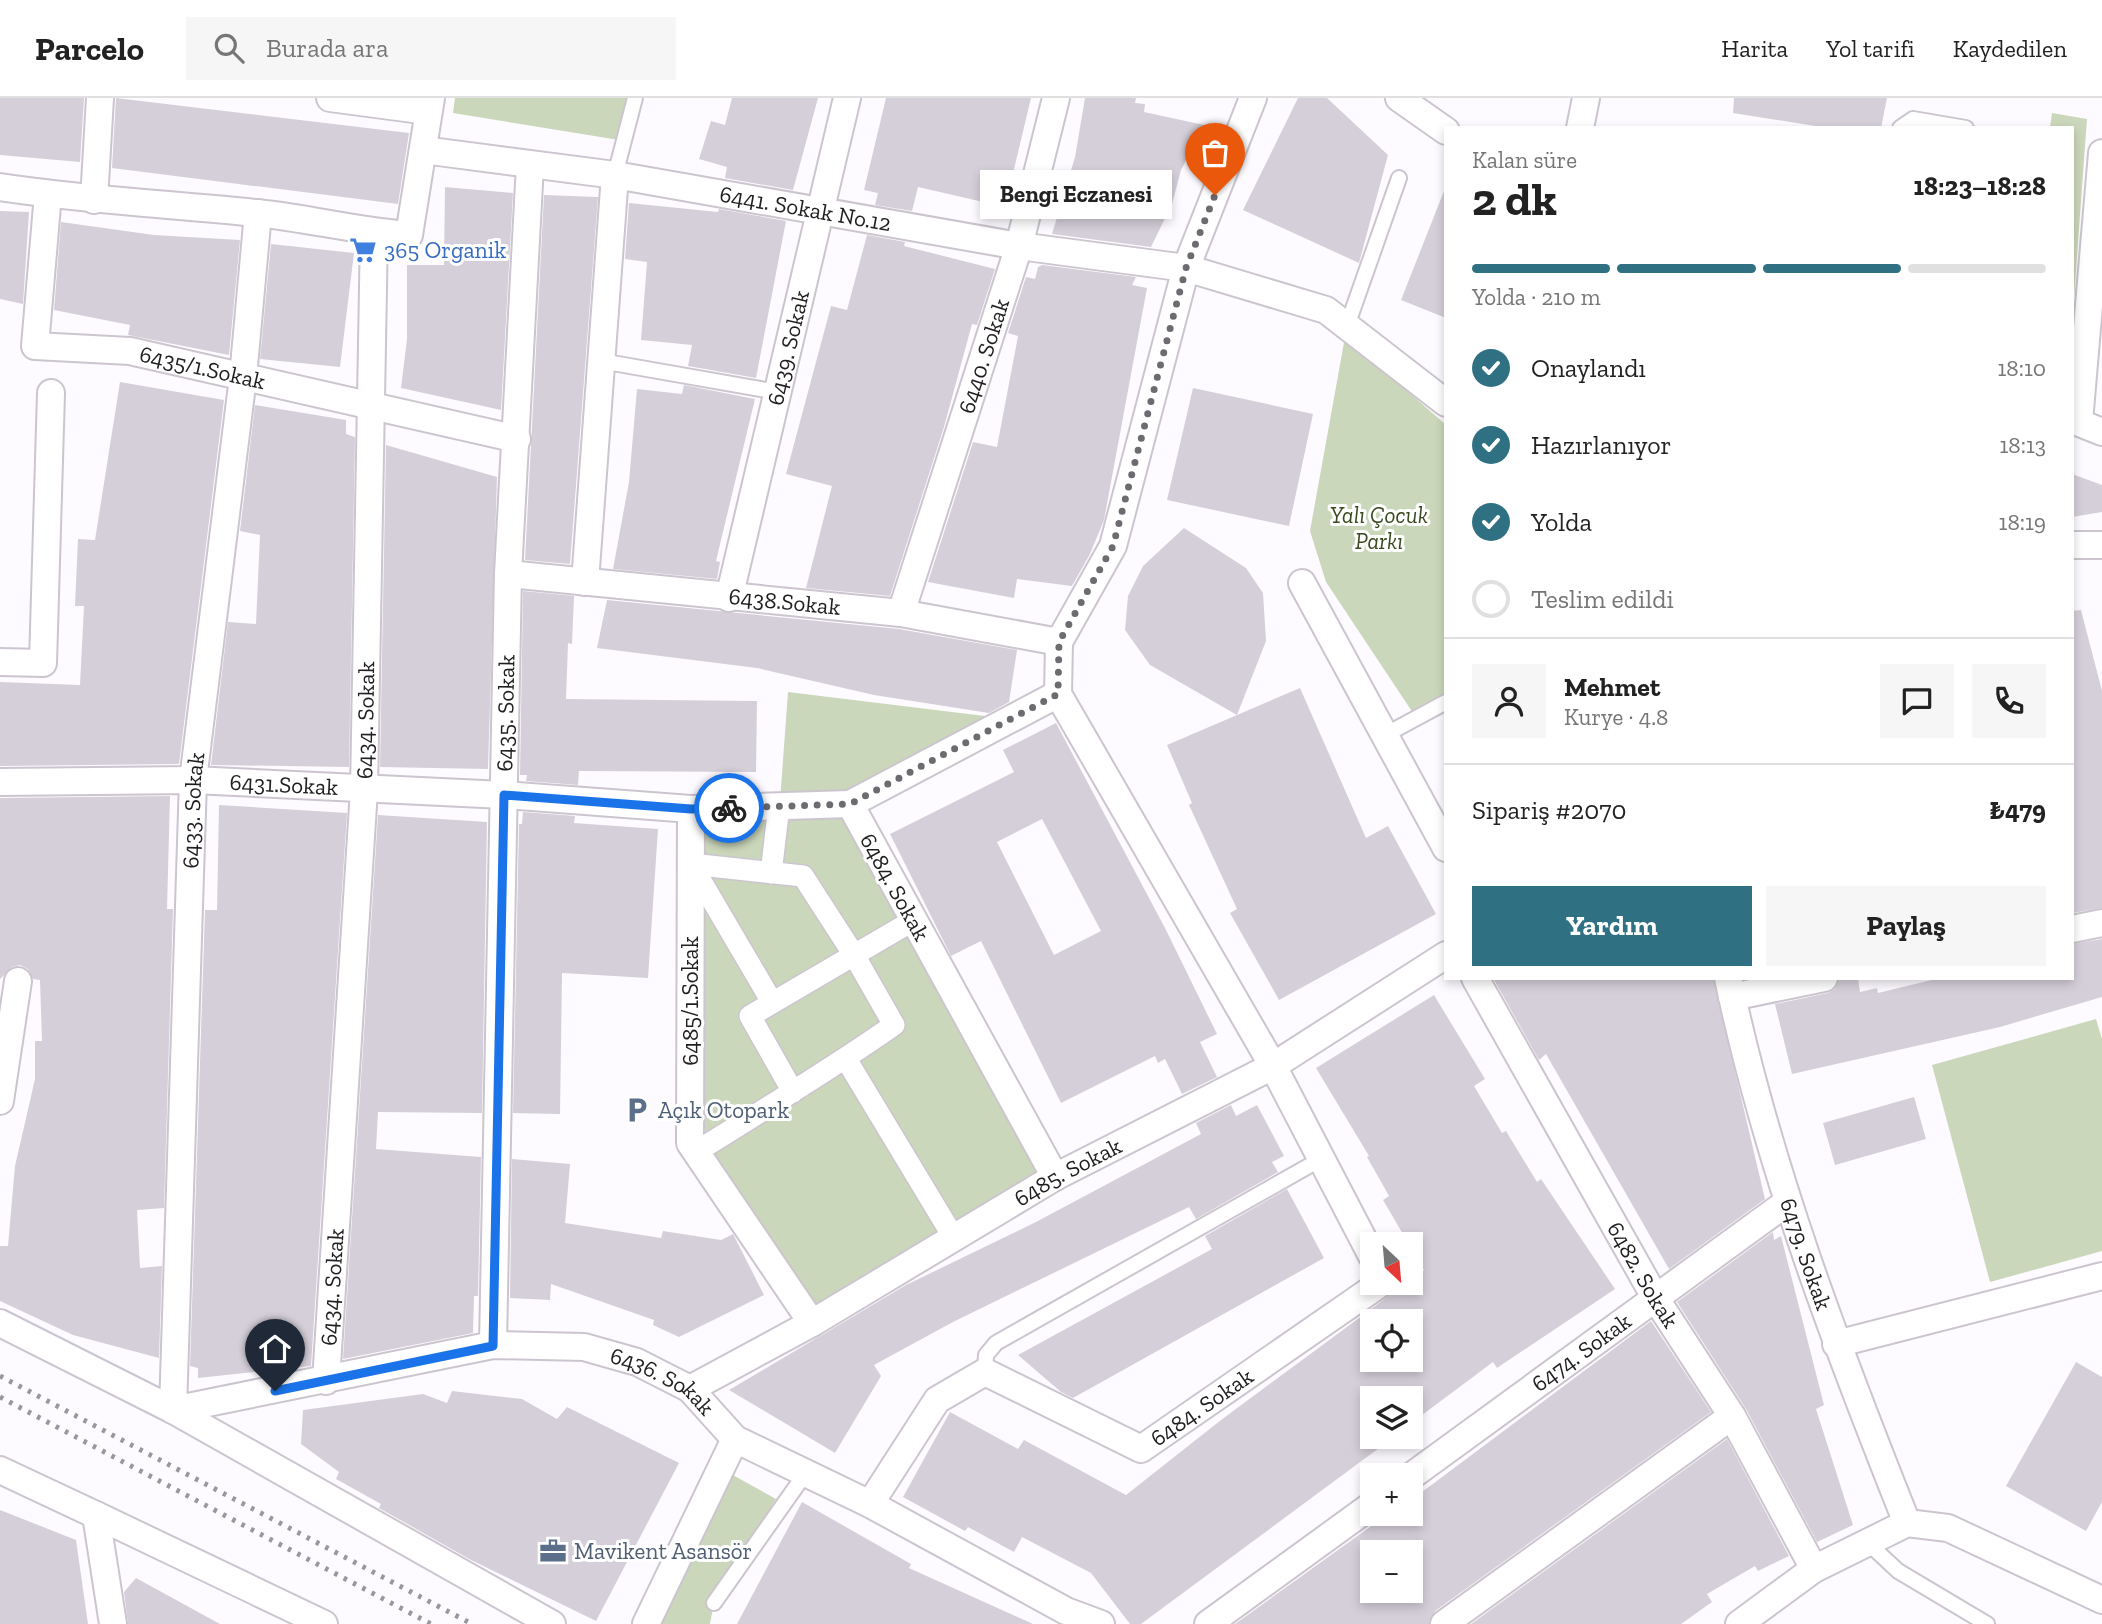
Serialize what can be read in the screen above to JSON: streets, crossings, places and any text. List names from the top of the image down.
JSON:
{
  "streets": {
    "street": [
      "6441. Sokak No.12",
      "6439. Sokak",
      "6440. Sokak",
      "6435/1.Sokak",
      "6438.Sokak",
      "6435. Sokak",
      "6434. Sokak",
      "6431.Sokak",
      "6433. Sokak",
      "6484. Sokak",
      "6485/1.Sokak",
      "6485. Sokak",
      "6479. Sokak",
      "6482. Sokak",
      "6474. Sokak",
      "6436. Sokak"
    ]
  },
  "crossings": [
    ["6441. Sokak No.12", "6439. Sokak"],
    ["6441. Sokak No.12", "6440. Sokak"],
    ["6441. Sokak No.12", "6435. Sokak"],
    ["6439. Sokak", "6438.Sokak"],
    ["6440. Sokak", "6438.Sokak"],
    ["6435/1.Sokak", "6435. Sokak"],
    ["6435/1.Sokak", "6434. Sokak"],
    ["6435/1.Sokak", "6433. Sokak"],
    ["6438.Sokak", "6435. Sokak"],
    ["6435. Sokak", "6431.Sokak"],
    ["6435. Sokak", "6436. Sokak"],
    ["6434. Sokak", "6431.Sokak"],
    ["6434. Sokak", "6436. Sokak"],
    ["6431.Sokak", "6433. Sokak"],
    ["6431.Sokak", "6484. Sokak"],
    ["6431.Sokak", "6485/1.Sokak"],
    ["6433. Sokak", "6436. Sokak"],
    ["6484. Sokak", "6485. Sokak"],
    ["6485/1.Sokak", "6485. Sokak"],
    ["6485. Sokak", "6436. Sokak"],
    ["6479. Sokak", "6474. Sokak"],
    ["6482. Sokak", "6474. Sokak"]
  ],
  "parks": ["Yalı Çocuk Parkı"],
  "places": {
    "other": ["Bengi Eczanesi"],
    "supermarket": ["365 Organik"],
    "parking": ["Açık Otopark"],
    "office": ["Mavikent Asansör"]
  },
  "north": "bottom right",
  "page": {
    "header": "Parcelo",
    "search": "Burada ara",
    "nav": ["Harita", "Yol tarifi", "Kaydedilen"],
    "heading": ["2 dk", "Kalan süre", "18:23–18:28"],
    "panel": [
      "Mehmet",
      "Kurye · 4.8",
      "Sipariş #2070",
      "₺479"
    ],
    "bubble": "Bengi Eczanesi",
    "bar": "Yolda · 210 m",
    "list": [
      ["Onaylandı", "18:10"],
      ["Hazırlanıyor", "18:13"],
      ["Yolda", "18:19"],
      "Teslim edildi"
    ],
    "buttons": ["Yardım", "Paylaş"],
    "map_buttons": ["+", "−"]
  }
}
